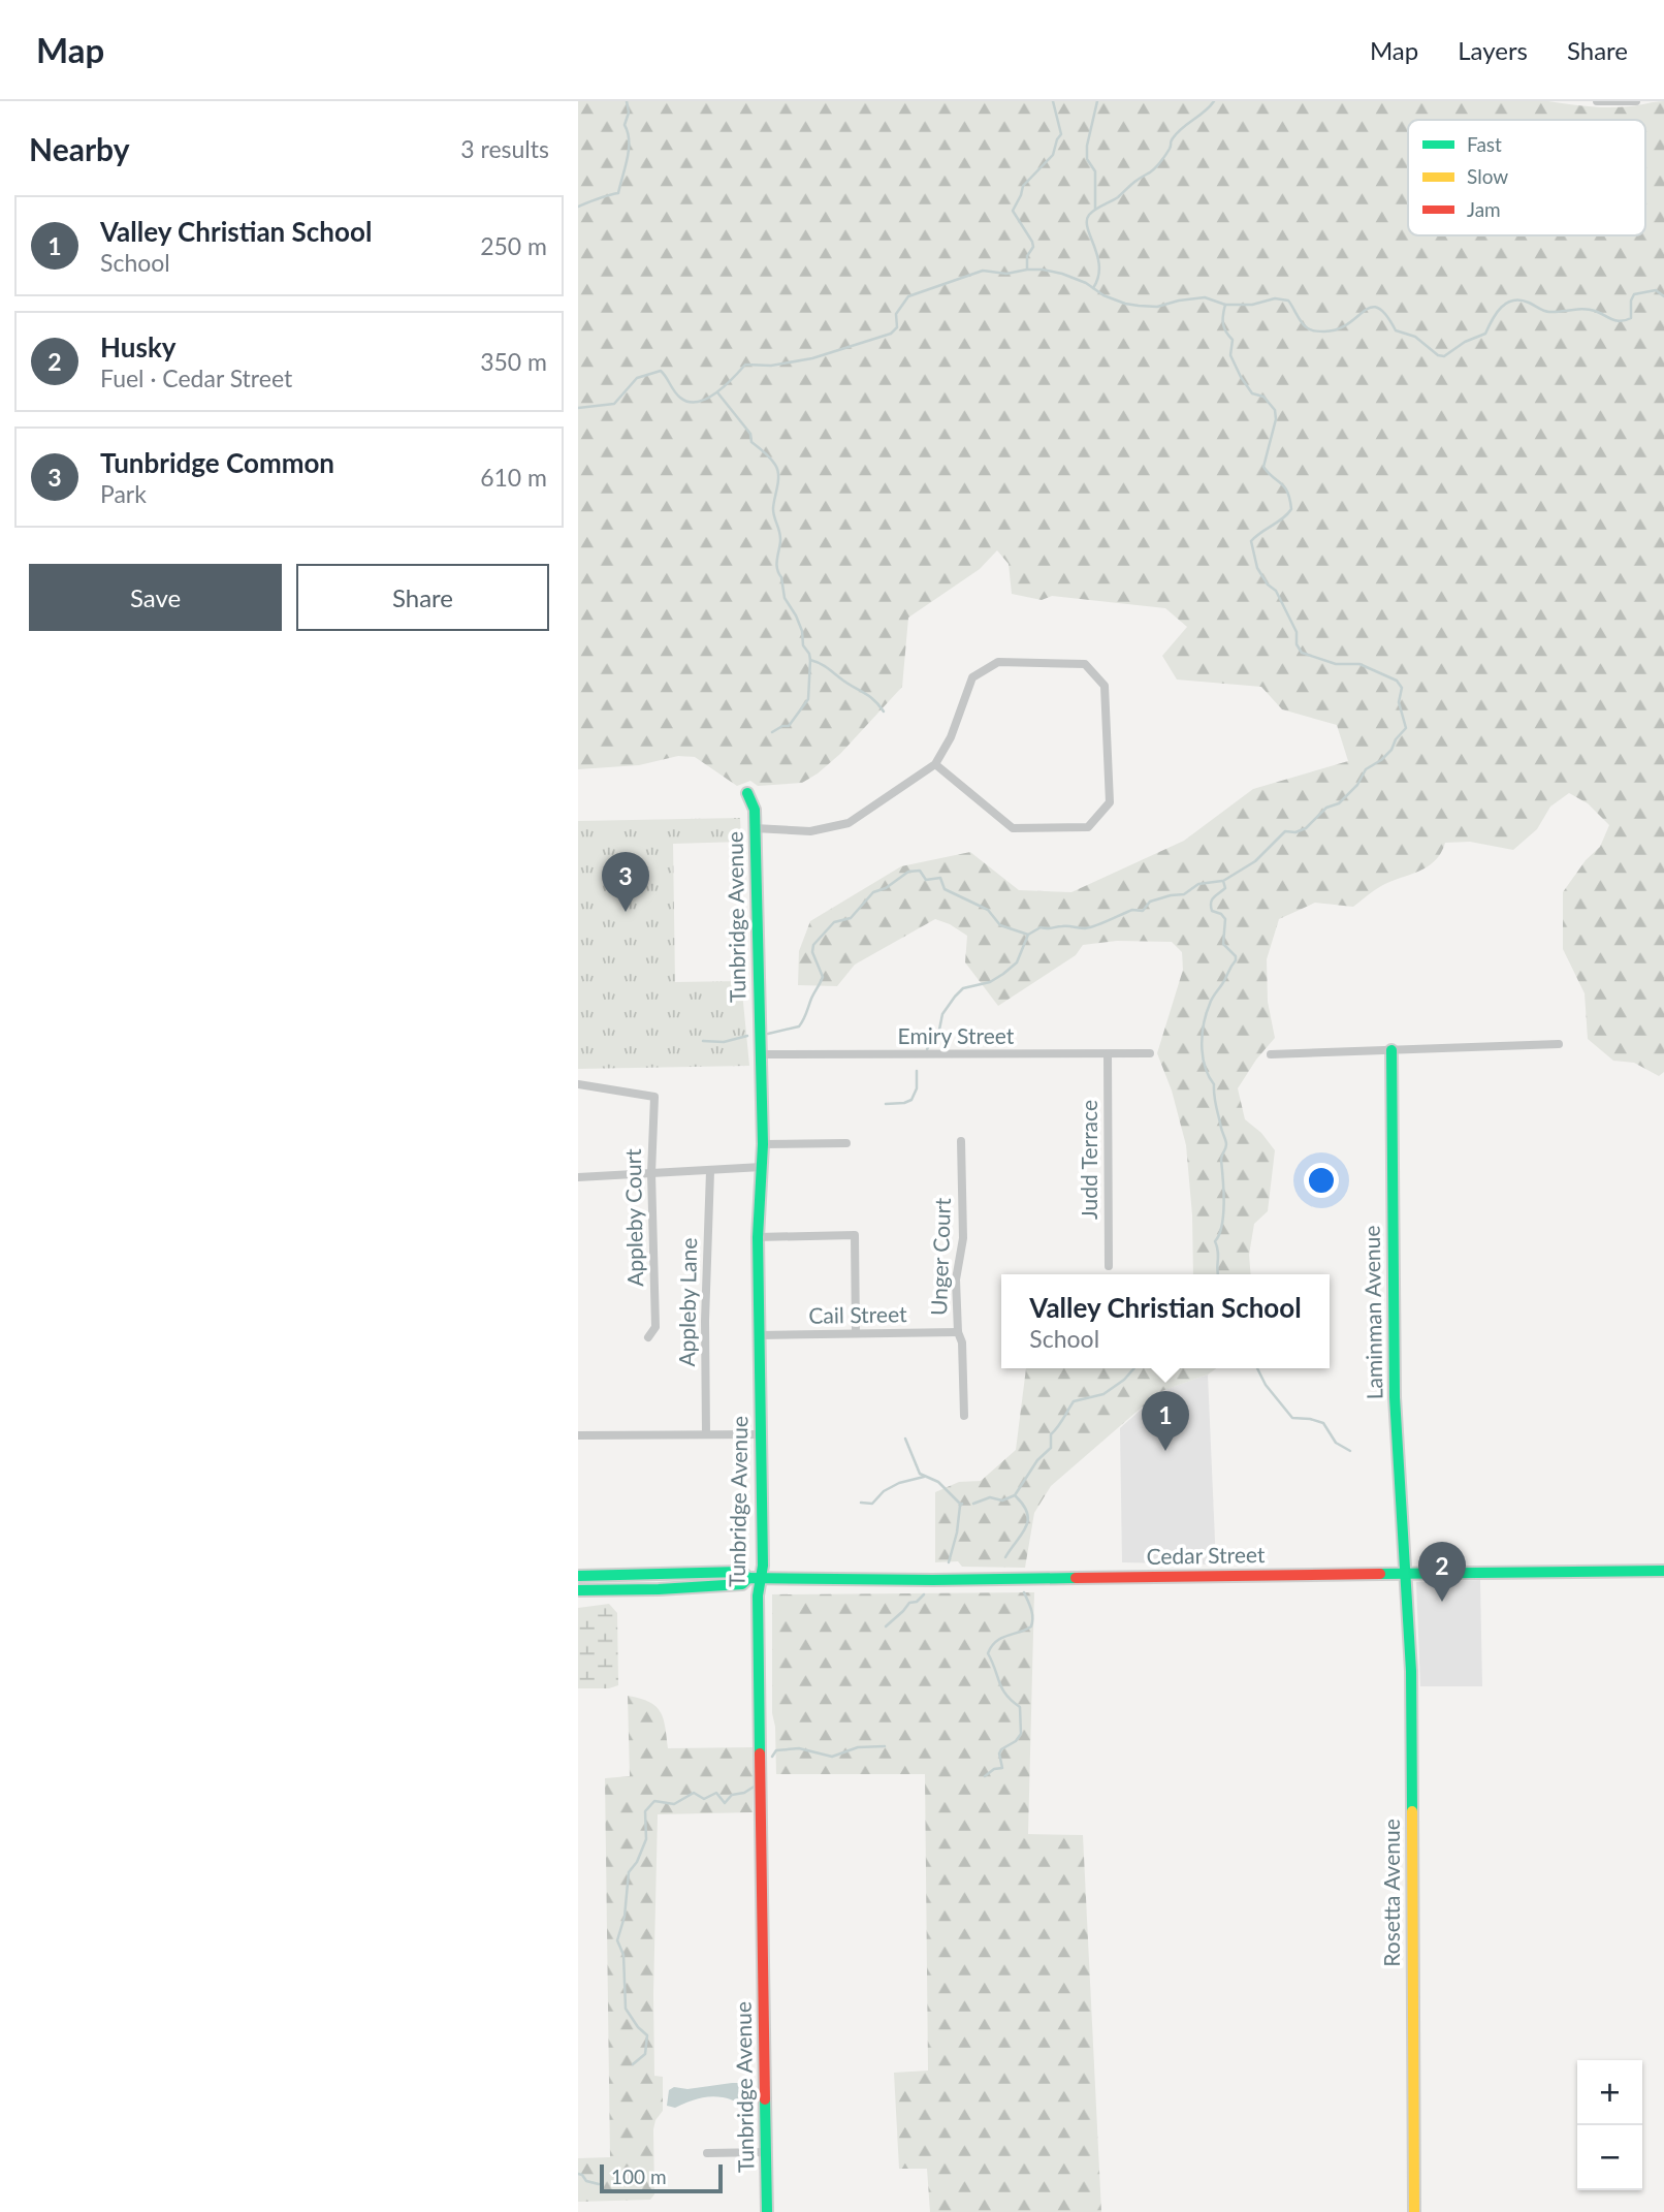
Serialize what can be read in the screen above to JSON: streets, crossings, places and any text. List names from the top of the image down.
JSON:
{
  "streets": {
    "street": [
      "Tunbridge Avenue",
      "Emiry Street",
      "Judd Terrace",
      "Appleby Court",
      "Unger Court",
      "Appleby Lane",
      "Laminman Avenue",
      "Cail Street",
      "Cedar Street",
      "Rosetta Avenue"
    ]
  },
  "crossings": [
    ["Tunbridge Avenue", "Emiry Street"],
    ["Tunbridge Avenue", "Cail Street"],
    ["Tunbridge Avenue", "Cedar Street"],
    ["Emiry Street", "Judd Terrace"],
    ["Unger Court", "Cail Street"],
    ["Laminman Avenue", "Cedar Street"],
    ["Laminman Avenue", "Rosetta Avenue"],
    ["Cedar Street", "Rosetta Avenue"]
  ],
  "legend": ["Fast", "Slow", "Jam"],
  "scale_bar": "100 m",
  "page": {
    "header": "Map",
    "nav": ["Map", "Layers", "Share"],
    "heading": ["Nearby", "3 results"],
    "list": [
      {
        "mark": "1",
        "name": "Valley Christian School",
        "note": "School",
        "value": "250 m"
      },
      {
        "mark": "2",
        "name": "Husky",
        "note": "Fuel · Cedar Street",
        "value": "350 m"
      },
      {
        "mark": "3",
        "name": "Tunbridge Common",
        "note": "Park",
        "value": "610 m"
      }
    ],
    "buttons": ["Save", "Share"],
    "pins": ["3", "1", "2"],
    "popup": ["Valley Christian School", "School"],
    "map_buttons": ["+", "−"],
    "scale": "100 m"
  }
}
